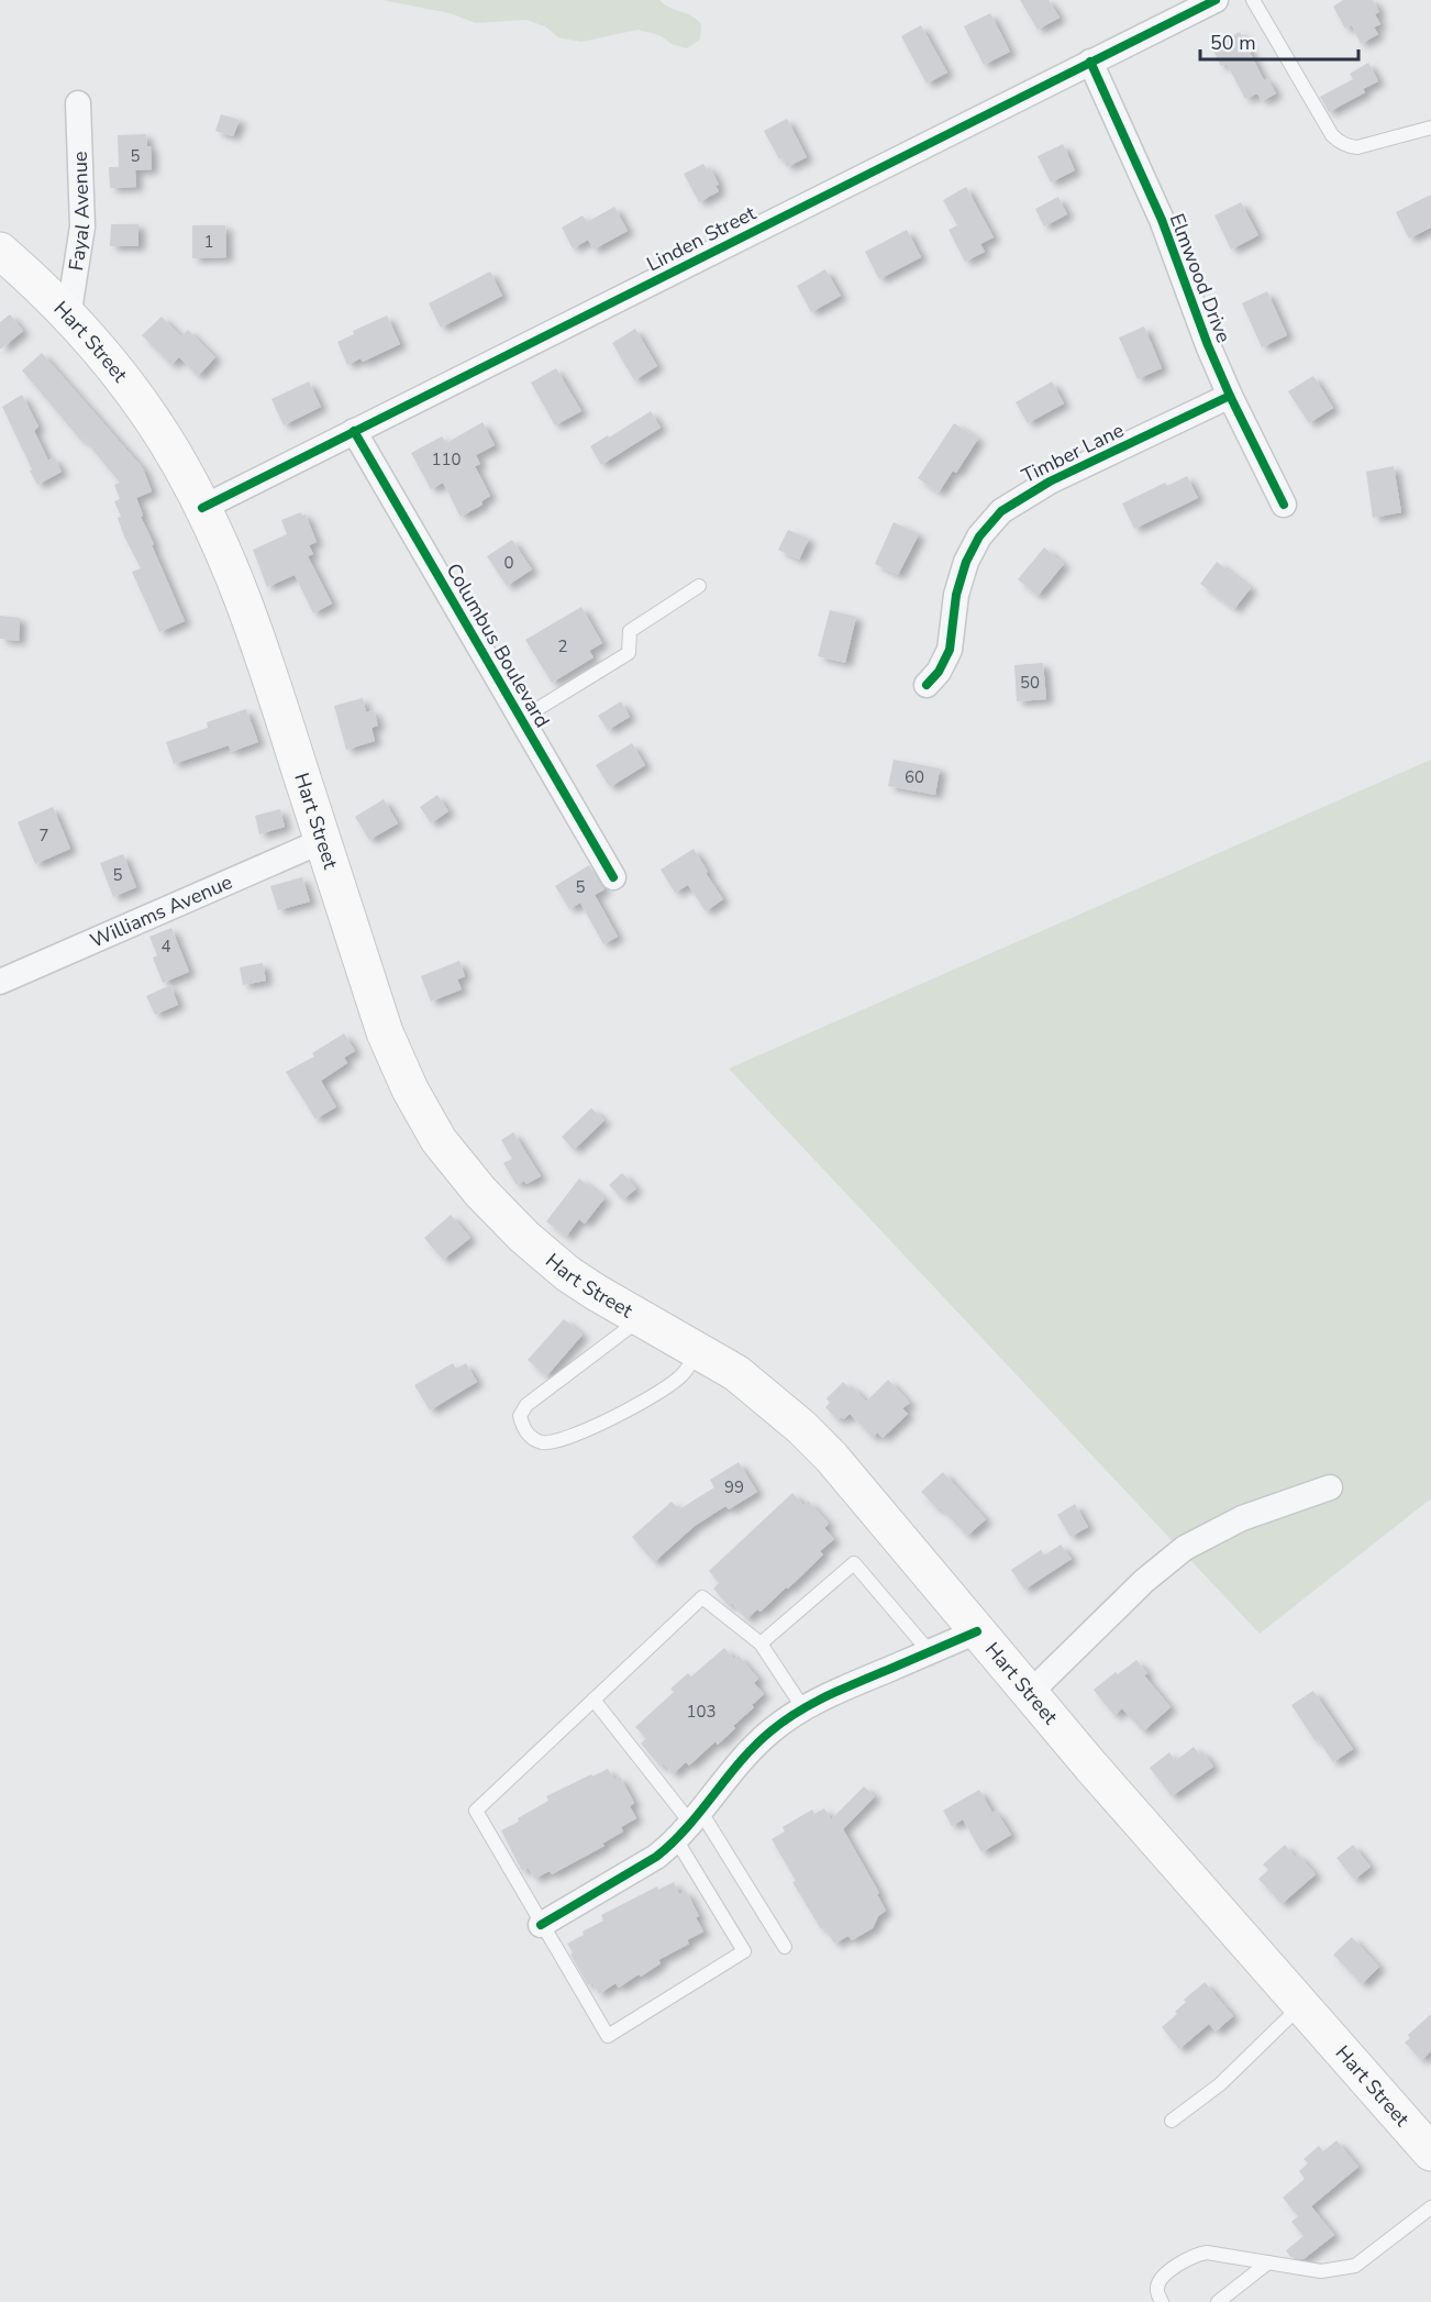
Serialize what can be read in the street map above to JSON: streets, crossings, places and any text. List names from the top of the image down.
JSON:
{
  "streets": {
    "main road": ["Hart Street"],
    "street": [
      "Fayal Avenue",
      "Linden Street",
      "Elmwood Drive",
      "Timber Lane",
      "Columbus Boulevard",
      "Williams Avenue"
    ]
  },
  "crossings": [
    ["Fayal Avenue", "Hart Street"],
    ["Linden Street", "Elmwood Drive"],
    ["Linden Street", "Hart Street"],
    ["Linden Street", "Columbus Boulevard"],
    ["Elmwood Drive", "Timber Lane"],
    ["Hart Street", "Williams Avenue"]
  ],
  "house_numbers": [
    "5",
    "1",
    "110",
    "0",
    "2",
    "50",
    "60",
    "7",
    "5",
    "5",
    "4",
    "99",
    "103"
  ],
  "scale_bar": "50 m"
}
